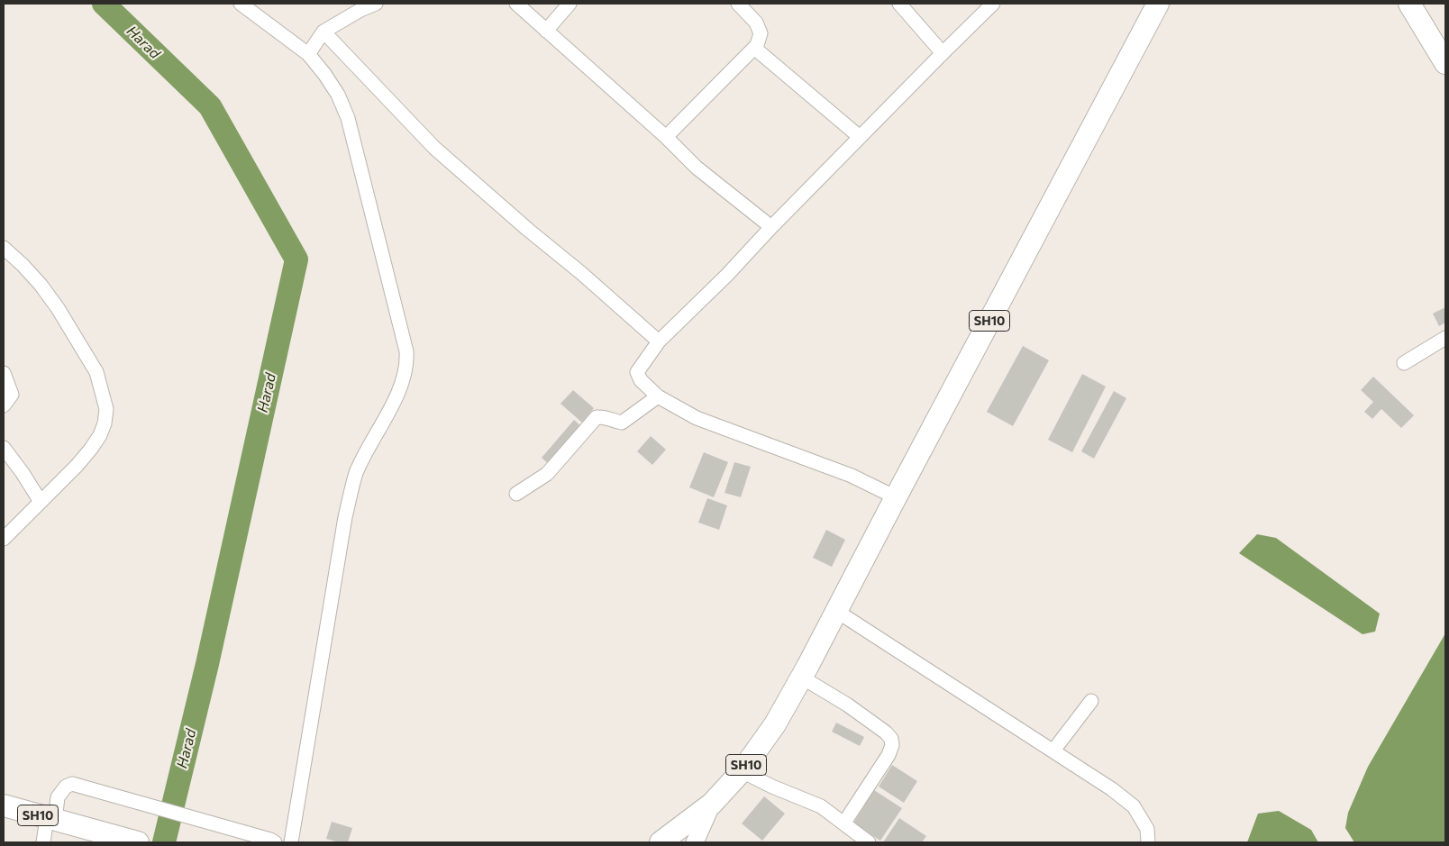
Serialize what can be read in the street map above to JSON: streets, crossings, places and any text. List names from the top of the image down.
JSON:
{
  "streets": {
    "main road": ["SH10"]
  },
  "water": ["Harad"]
}
